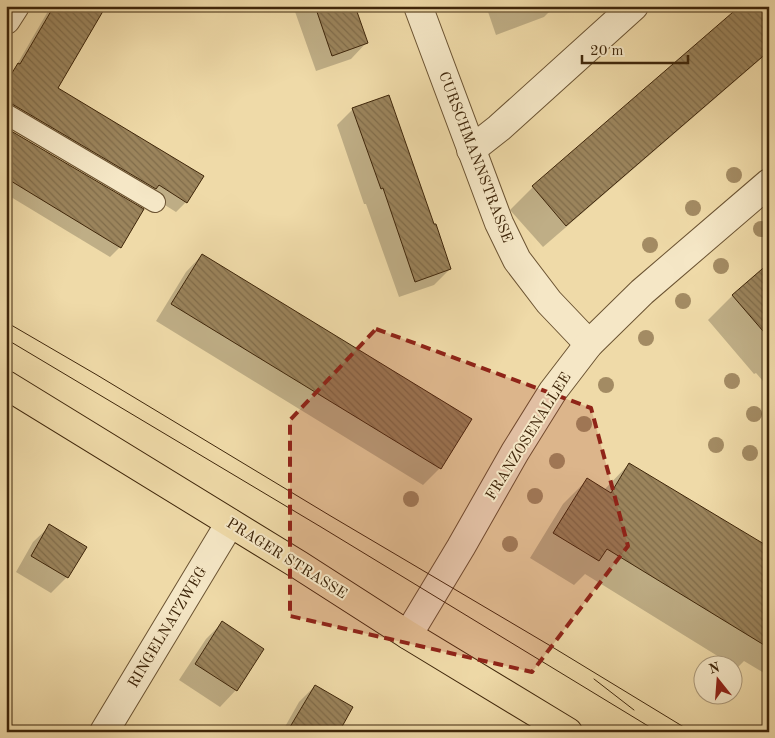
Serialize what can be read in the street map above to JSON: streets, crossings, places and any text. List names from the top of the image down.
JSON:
{
  "streets": {
    "main road": ["PRAGER STRASSE"],
    "street": ["CURSCHMANNSTRASSE", "FRANZOSENALLEE", "RINGELNATZWEG"]
  },
  "crossings": [
    ["CURSCHMANNSTRASSE", "FRANZOSENALLEE"],
    ["FRANZOSENALLEE", "PRAGER STRASSE"],
    ["PRAGER STRASSE", "RINGELNATZWEG"]
  ],
  "scale_bar": "20 m",
  "north": "top"
}
